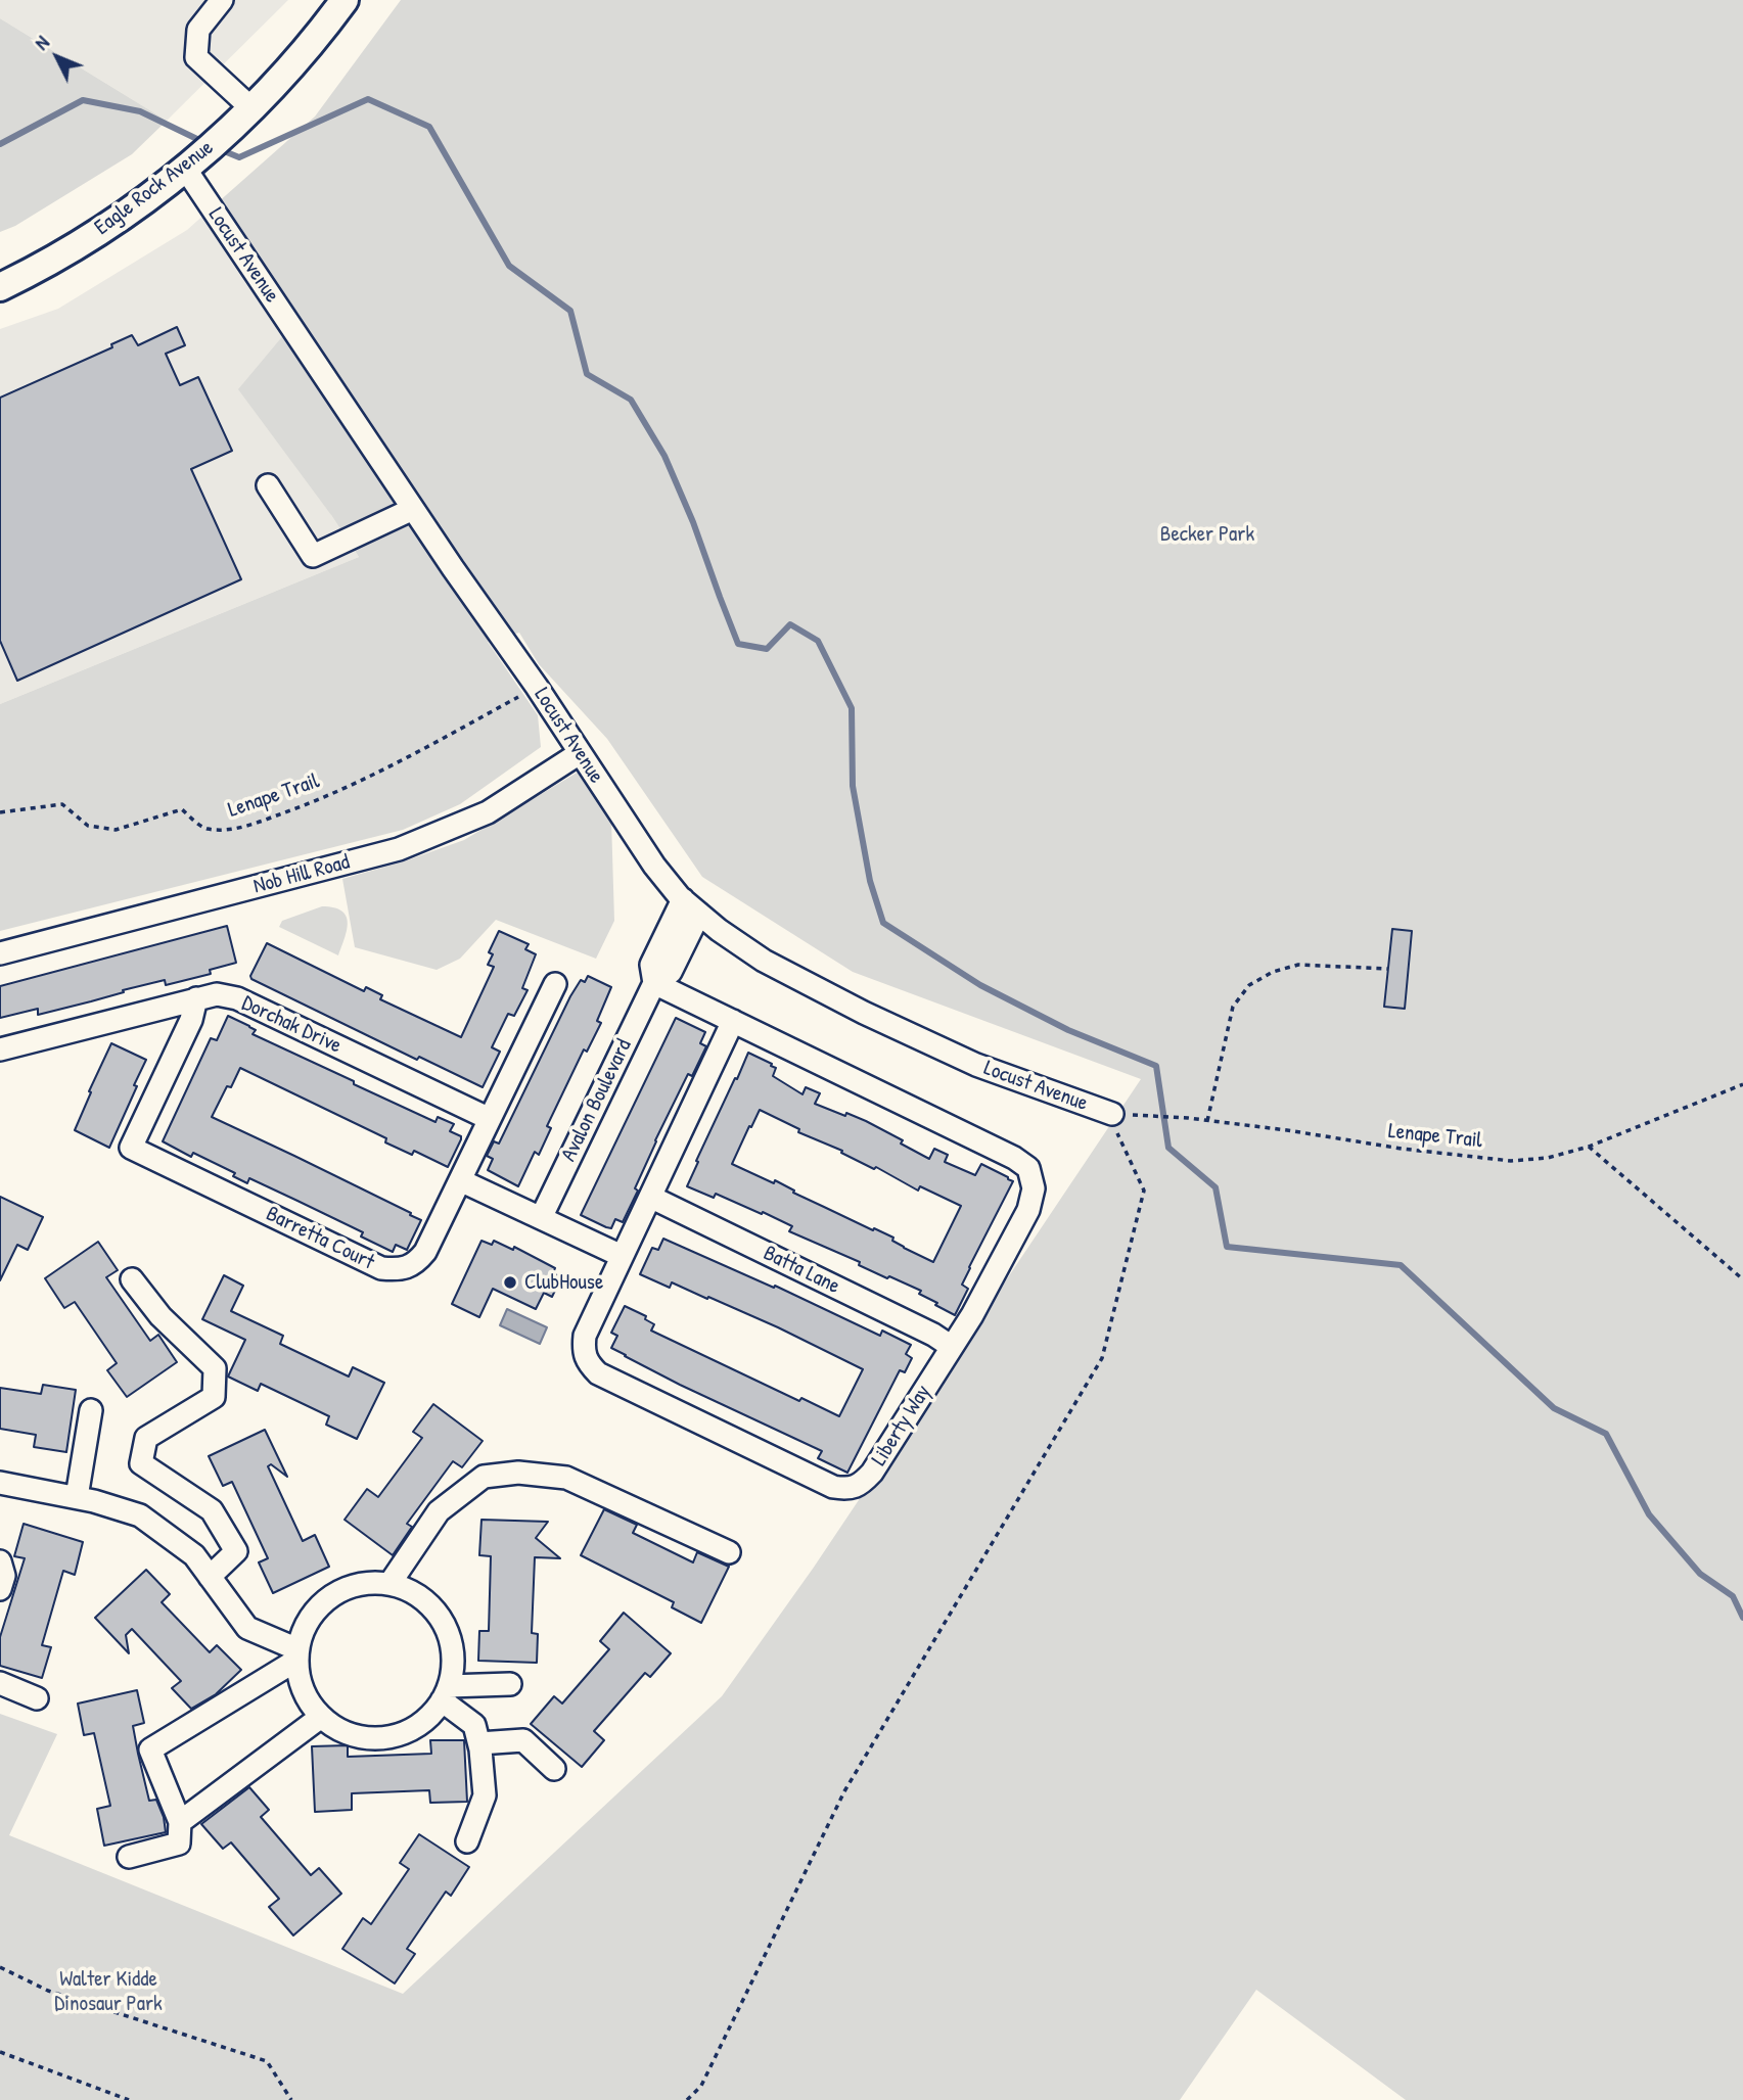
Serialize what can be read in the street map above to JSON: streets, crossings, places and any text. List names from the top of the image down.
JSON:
{
  "streets": {
    "main road": ["Eagle Rock Avenue"],
    "street": [
      "Locust Avenue",
      "Nob Hill Road",
      "Dorchak Drive",
      "Avalon Boulevard",
      "Barretta Court",
      "Batta Lane",
      "Liberty Way"
    ],
    "path": ["Lenape Trail"]
  },
  "crossings": [
    ["Eagle Rock Avenue", "Locust Avenue"],
    ["Locust Avenue", "Lenape Trail"],
    ["Locust Avenue", "Nob Hill Road"],
    ["Locust Avenue", "Avalon Boulevard"],
    ["Dorchak Drive", "Barretta Court"],
    ["Avalon Boulevard", "Liberty Way"],
    ["Batta Lane", "Liberty Way"]
  ],
  "parks": ["Becker Park", "Walter Kidde Dinosaur Park"],
  "places": ["ClubHouse"],
  "north": "top left"
}
